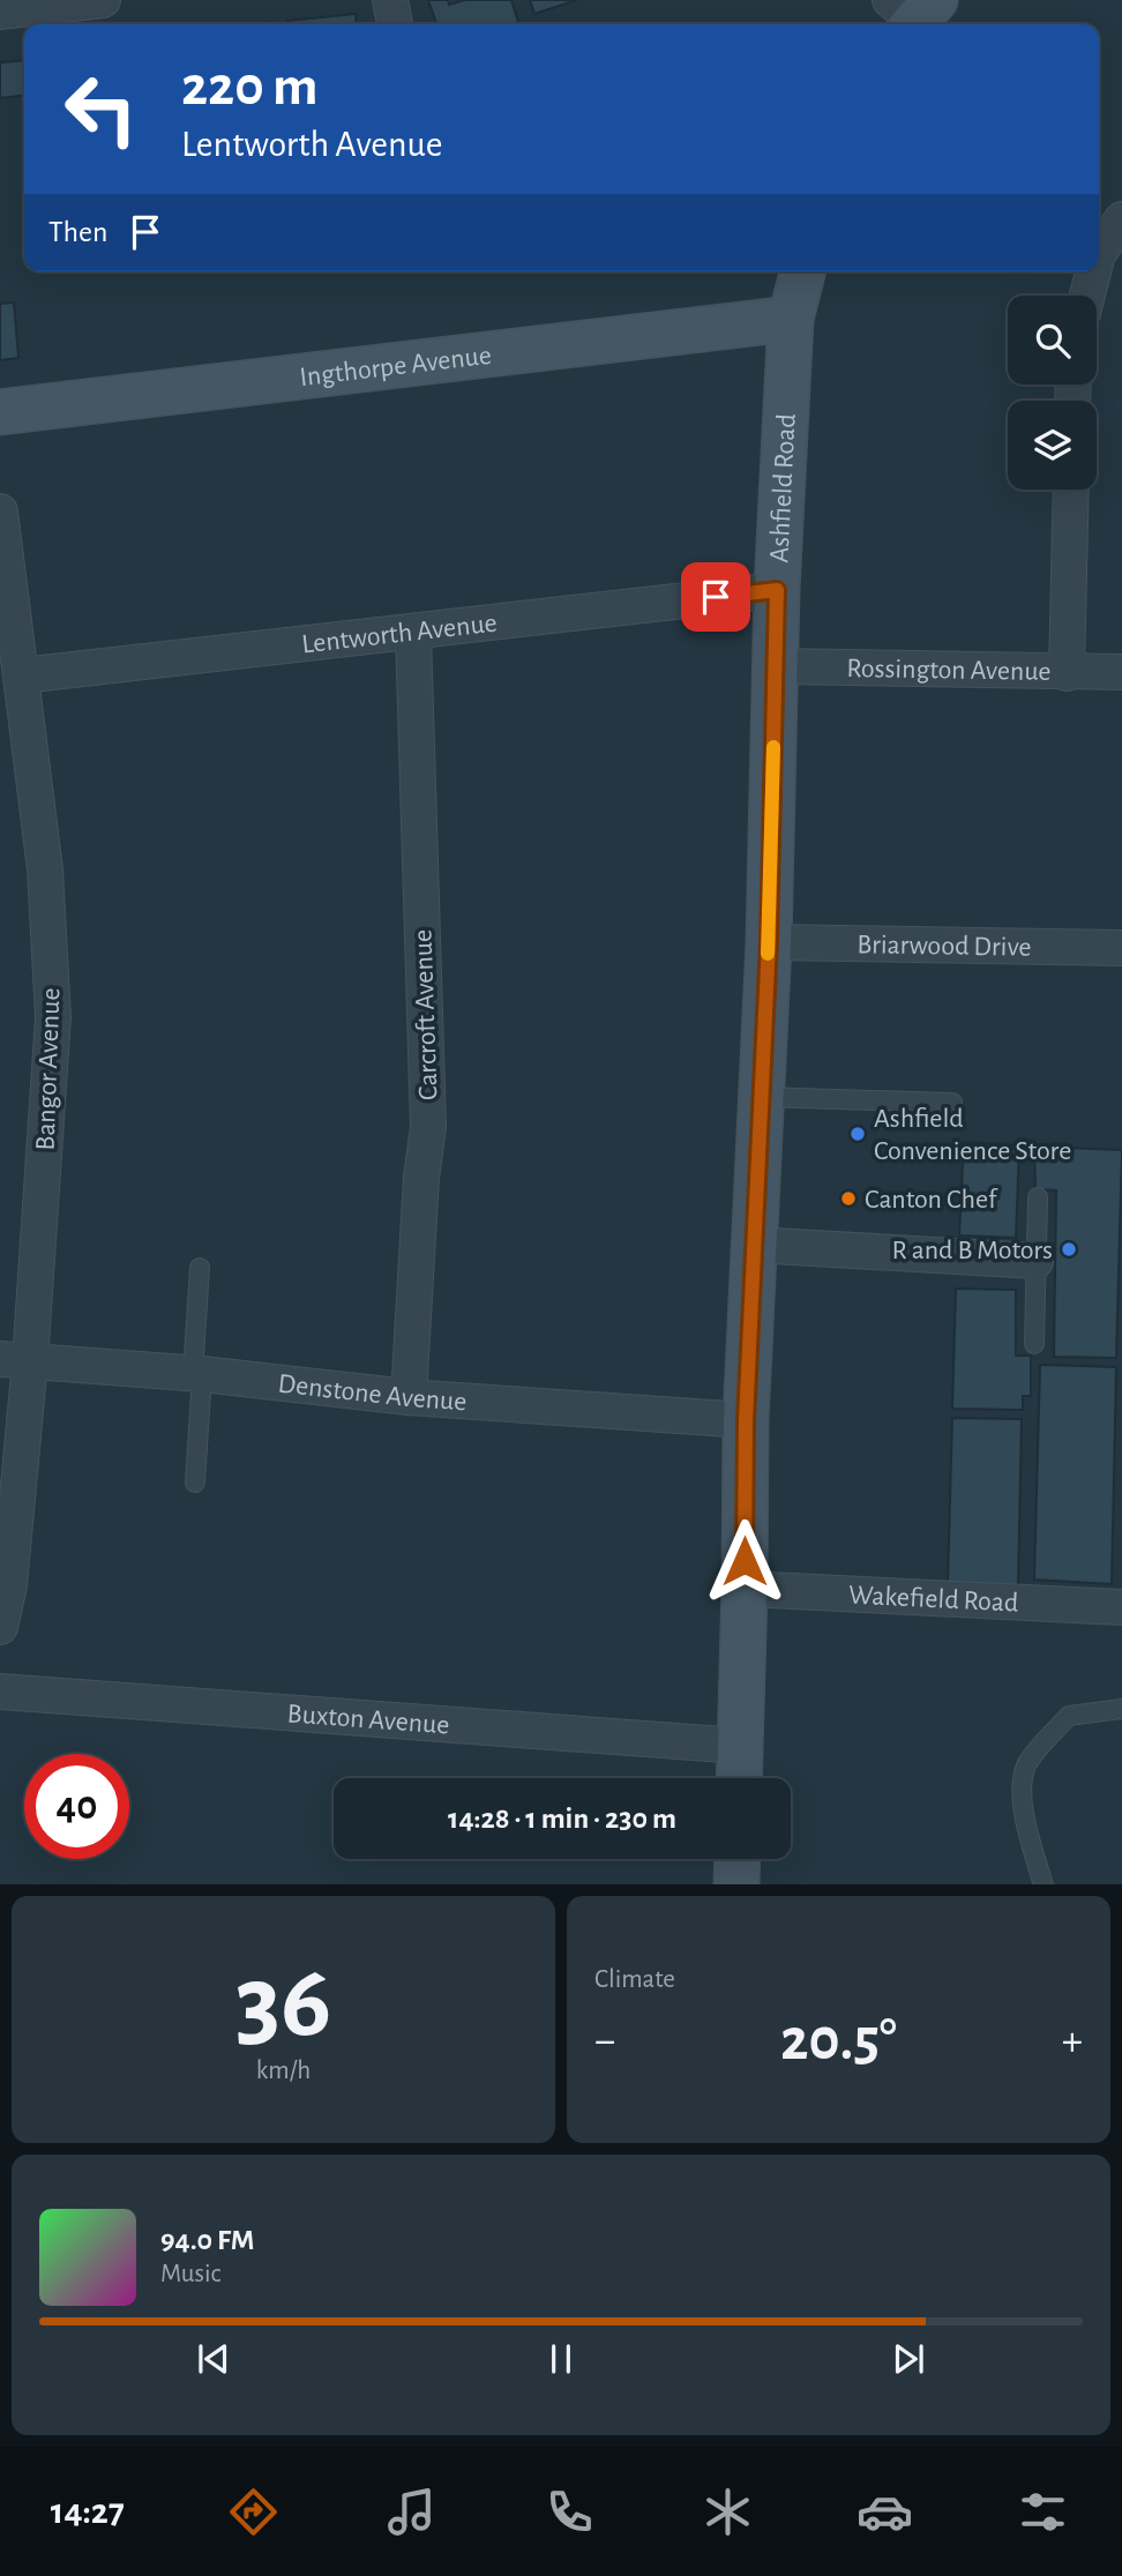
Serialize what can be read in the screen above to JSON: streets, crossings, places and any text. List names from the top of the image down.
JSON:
{
  "streets": {
    "street": [
      "Ingthorpe Avenue",
      "Ashfield Road",
      "Lentworth Avenue",
      "Rossington Avenue",
      "Briarwood Drive",
      "Carcroft Avenue",
      "Bangor Avenue",
      "Denstone Avenue",
      "Wakefield Road",
      "Buxton Avenue"
    ]
  },
  "crossings": [
    ["Ingthorpe Avenue", "Ashfield Road"],
    ["Ashfield Road", "Lentworth Avenue"],
    ["Ashfield Road", "Rossington Avenue"],
    ["Ashfield Road", "Briarwood Drive"],
    ["Ashfield Road", "Denstone Avenue"],
    ["Ashfield Road", "Wakefield Road"],
    ["Ashfield Road", "Buxton Avenue"],
    ["Lentworth Avenue", "Carcroft Avenue"],
    ["Lentworth Avenue", "Bangor Avenue"],
    ["Carcroft Avenue", "Denstone Avenue"],
    ["Bangor Avenue", "Denstone Avenue"]
  ],
  "places": ["Ashfield Convenience Store", "Canton Chef", "R and B Motors"],
  "page": {
    "turn": ["220 m", "Lentworth Avenue"],
    "then": "Then",
    "limit": "40",
    "trip": "14:28 · 1 min · 230 m",
    "tile": [
      ["36", "km/h"],
      "Climate"
    ],
    "heat": ["−", "20.5°", "+"],
    "song": ["94.0 FM", "Music"],
    "tabs": "14:27"
  }
}
